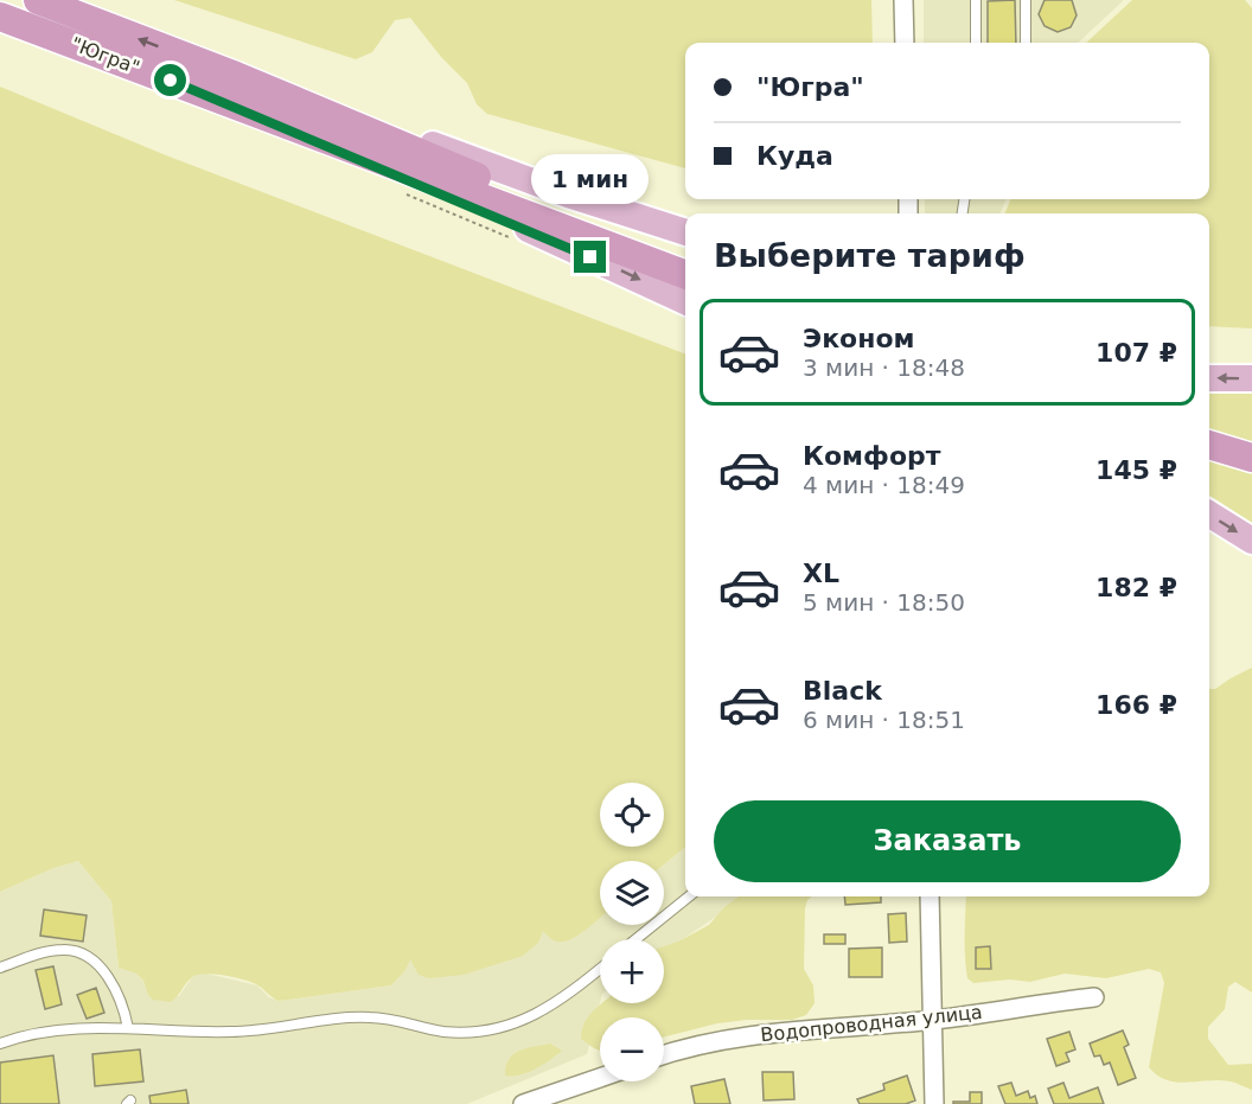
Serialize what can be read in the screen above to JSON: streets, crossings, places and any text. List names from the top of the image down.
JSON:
{
  "streets": {
    "highway": ["\"Югра\""],
    "street": ["Водопроводная улица"]
  },
  "page": {
    "banner": ["\"Югра\"", "Куда"],
    "bubble": "1 мин",
    "heading": "Выберите тариф",
    "list": [
      {
        "name": "Эконом",
        "note": "3 мин · 18:48",
        "value": "107 ₽"
      },
      {
        "name": "Комфорт",
        "note": "4 мин · 18:49",
        "value": "145 ₽"
      },
      {
        "name": "XL",
        "note": "5 мин · 18:50",
        "value": "182 ₽"
      },
      {
        "name": "Black",
        "note": "6 мин · 18:51",
        "value": "166 ₽"
      }
    ],
    "map_buttons": ["+", "−"],
    "buttons": "Заказать"
  }
}
